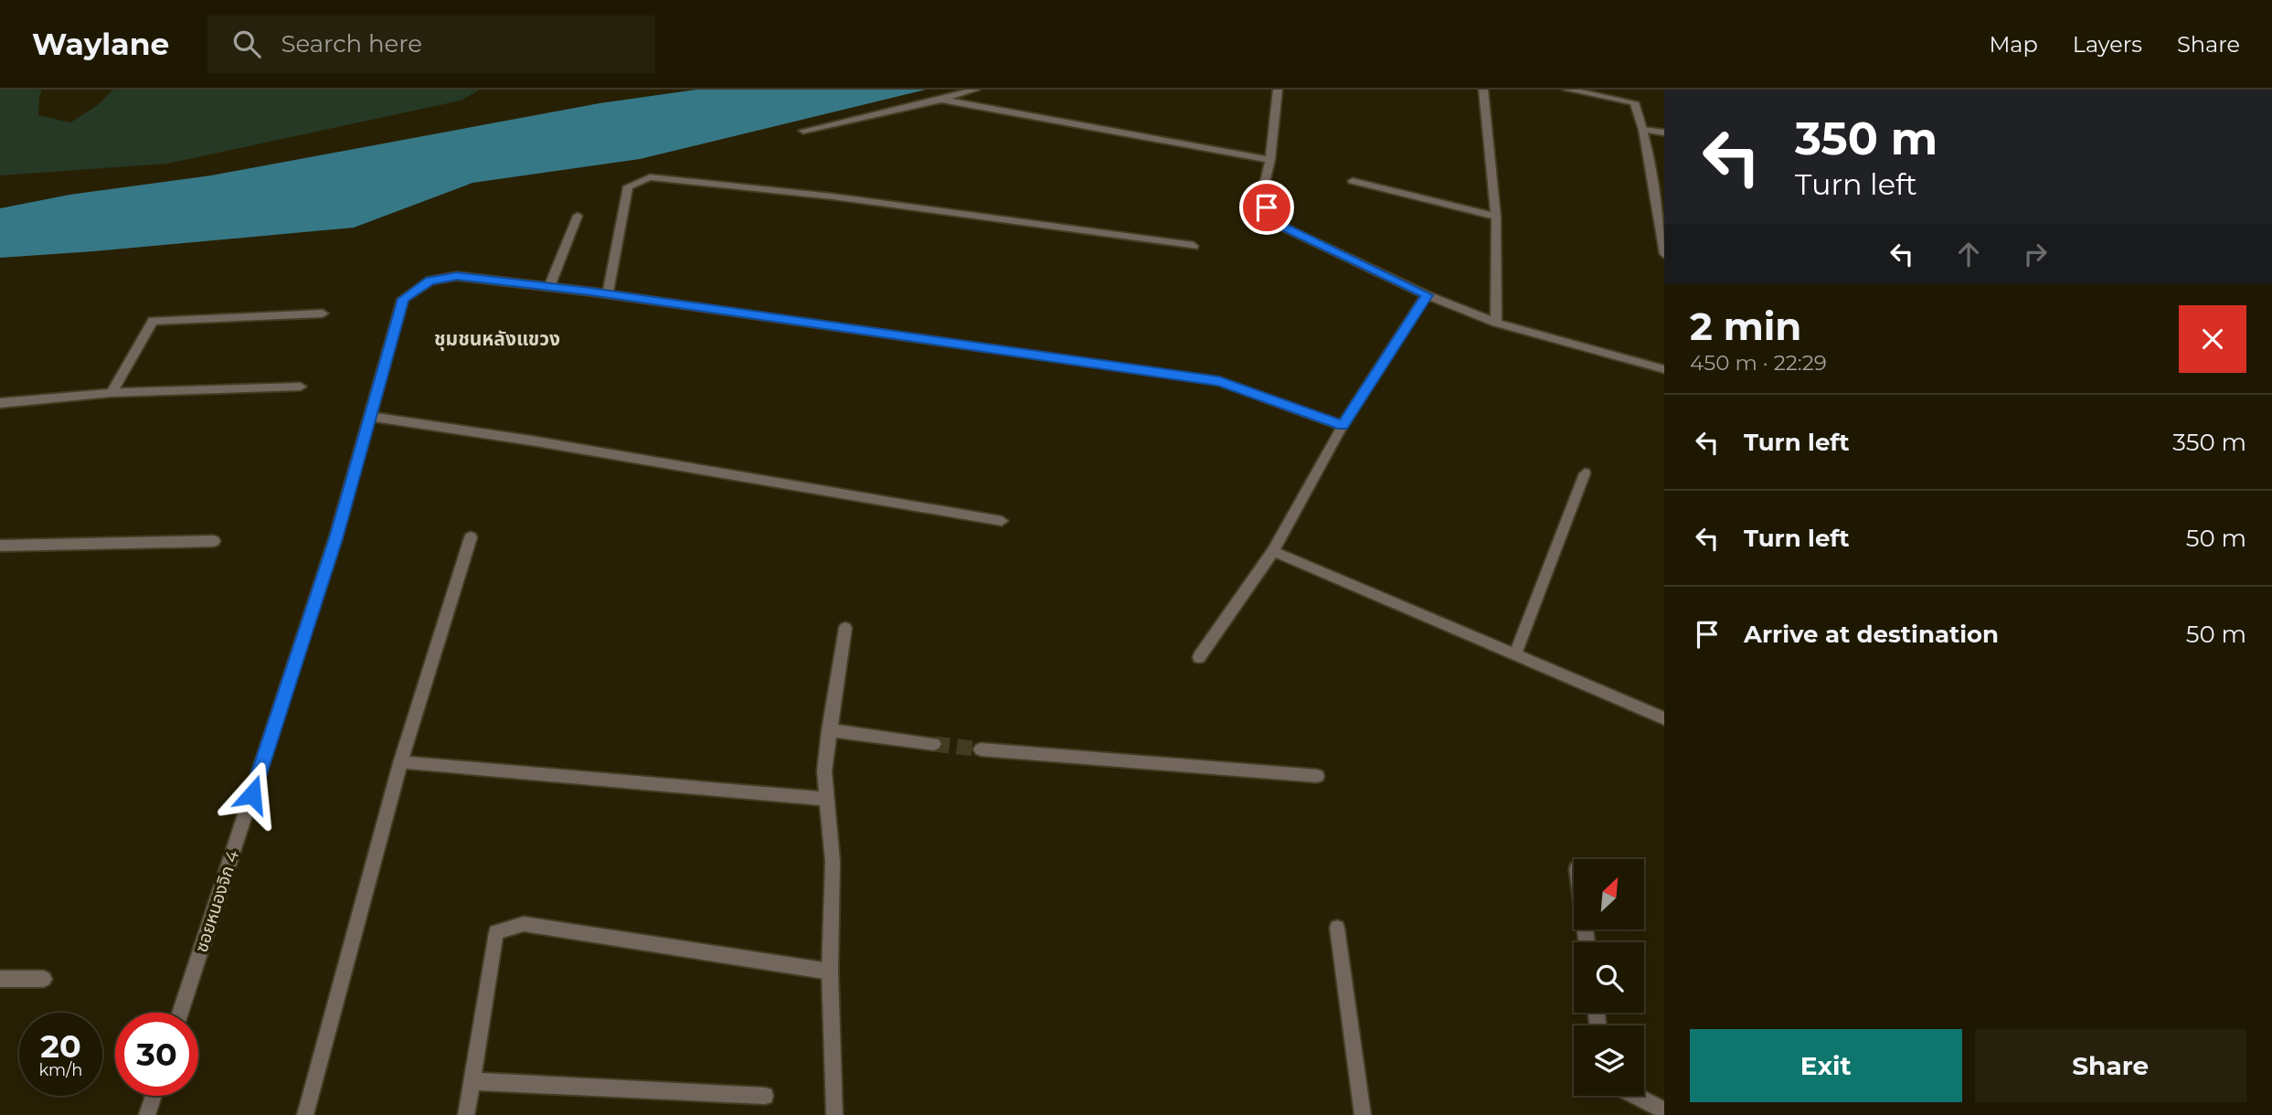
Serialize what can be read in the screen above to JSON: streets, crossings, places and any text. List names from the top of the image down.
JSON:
{
  "streets": {
    "street": ["ซอยหนองจิก 4"]
  },
  "districts": ["ชุมชนหลังแขวง"],
  "north": "top right",
  "page": {
    "header": "Waylane",
    "search": "Search here",
    "nav": ["Map", "Layers", "Share"],
    "turn": ["350 m", "Turn left"],
    "heading": ["2 min", "450 m · 22:29"],
    "list": [
      {
        "name": "Turn left",
        "value": "350 m"
      },
      {
        "name": "Turn left",
        "value": "50 m"
      },
      {
        "name": "Arrive at destination",
        "value": "50 m"
      }
    ],
    "speed": "20 km/h",
    "limit": "30",
    "buttons": ["Exit", "Share"]
  }
}
